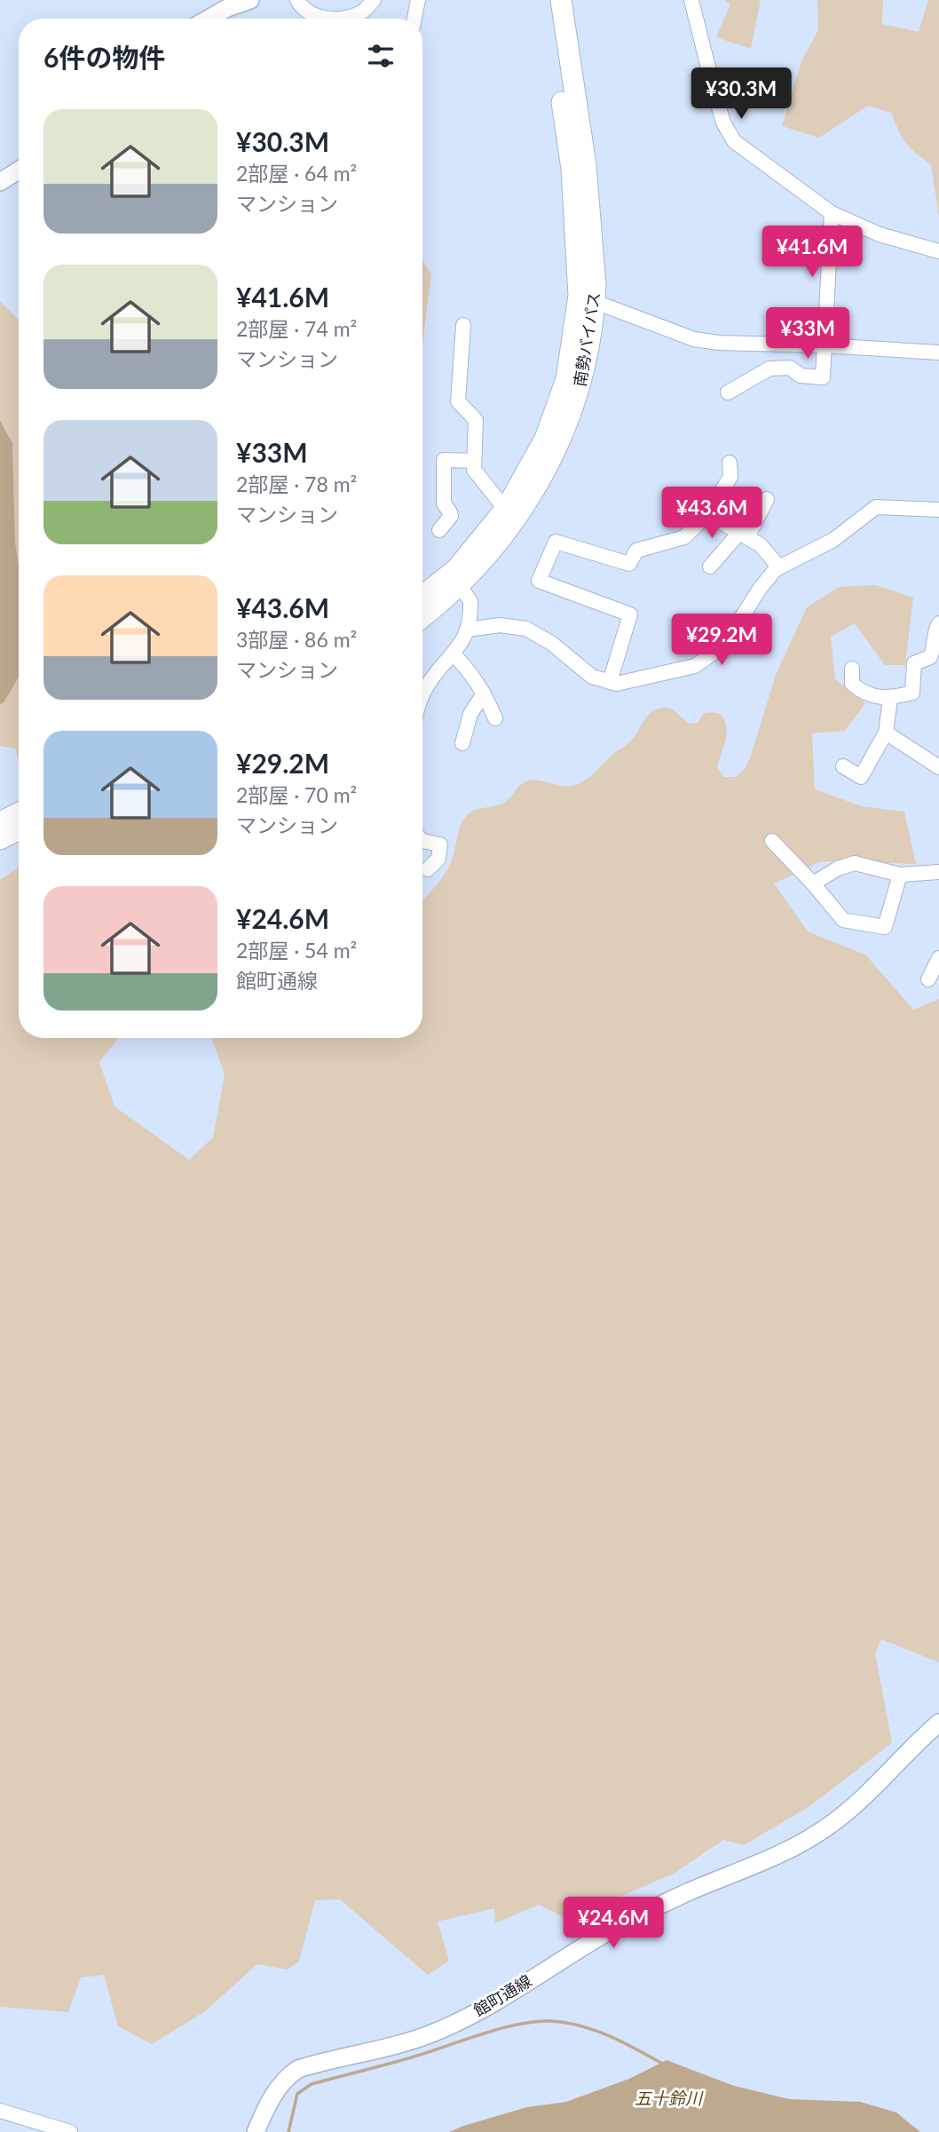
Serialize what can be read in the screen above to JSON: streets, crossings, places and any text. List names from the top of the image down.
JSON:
{
  "streets": {
    "highway": ["南勢バイパス"],
    "main road": ["館町通線"]
  },
  "water": ["五十鈴川"],
  "page": {
    "heading": "6件の物件",
    "price": [
      "¥30.3M",
      "¥41.6M",
      "¥33M",
      "¥43.6M",
      "¥29.2M",
      "¥24.6M"
    ],
    "list": [
      {
        "name": "¥30.3M",
        "note": "2部屋 · 64 m² · マンション"
      },
      {
        "name": "¥41.6M",
        "note": "2部屋 · 74 m² · マンション"
      },
      {
        "name": "¥33M",
        "note": "2部屋 · 78 m² · マンション"
      },
      {
        "name": "¥43.6M",
        "note": "3部屋 · 86 m² · マンション"
      },
      {
        "name": "¥29.2M",
        "note": "2部屋 · 70 m² · マンション"
      },
      {
        "name": "¥24.6M",
        "note": "2部屋 · 54 m² · 館町通線"
      }
    ]
  }
}
